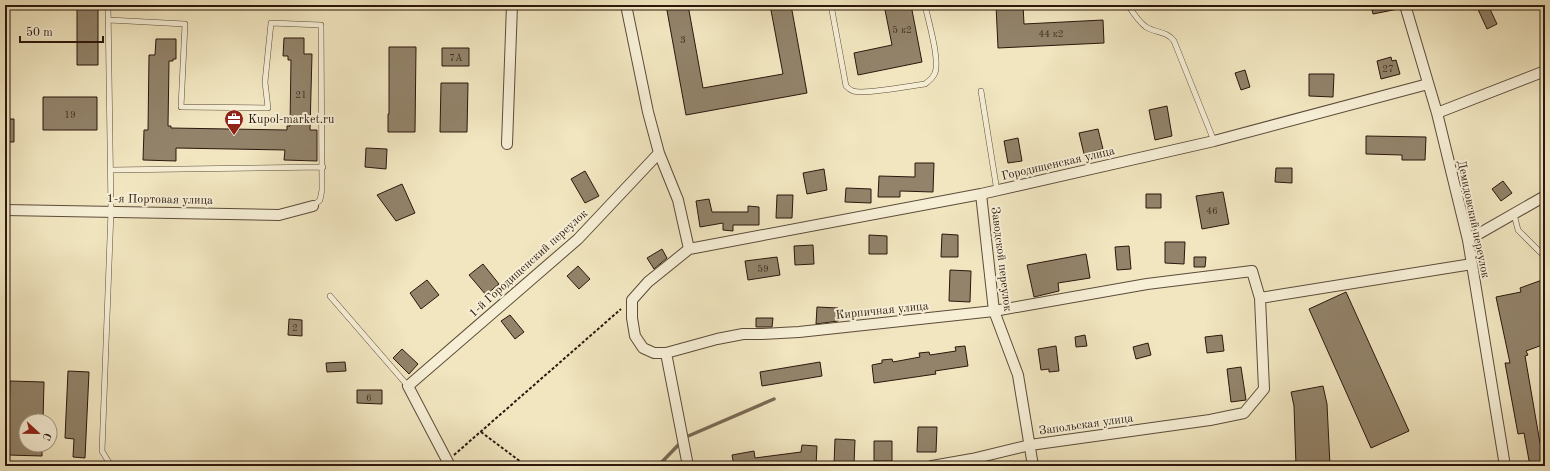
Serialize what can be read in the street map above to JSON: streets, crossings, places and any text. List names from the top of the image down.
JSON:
{
  "streets": {
    "street": [
      "Городищенская улица",
      "1-я Портовая улица",
      "Демидовский переулок",
      "Заводской переулок",
      "1-й Городищенский переулок",
      "Кирпичная улица",
      "Запольская улица"
    ]
  },
  "crossings": [
    ["Городищенская улица", "Демидовский переулок"],
    ["Городищенская улица", "Заводской переулок"],
    ["Заводской переулок", "Кирпичная улица"],
    ["Заводской переулок", "Запольская улица"],
    ["Кирпичная улица", "Запольская улица"]
  ],
  "places": {
    "office": ["Kupol-market.ru"]
  },
  "house_numbers": [
    "5 к2",
    "44 к2",
    "3",
    "7А",
    "27",
    "21",
    "19",
    "46",
    "59",
    "2",
    "6"
  ],
  "scale_bar": "50 m",
  "north": "right"
}
